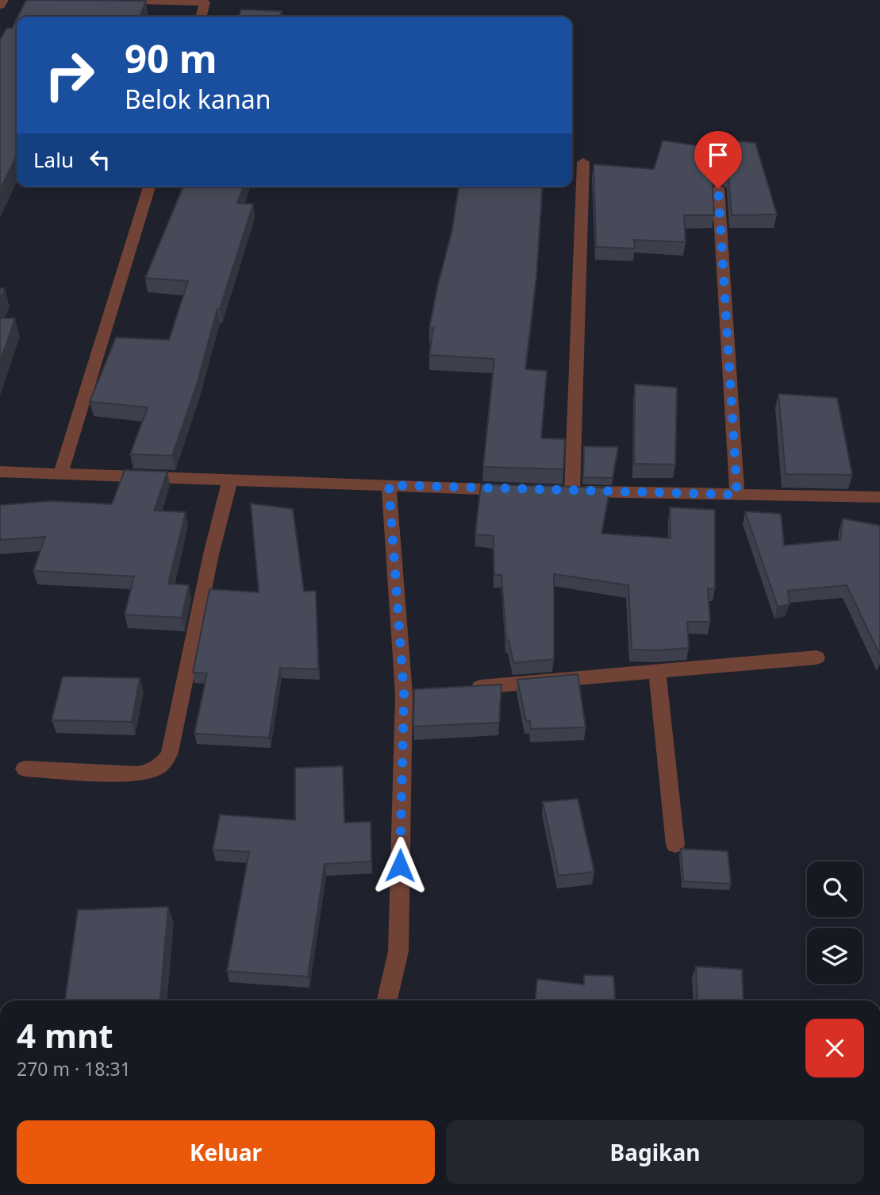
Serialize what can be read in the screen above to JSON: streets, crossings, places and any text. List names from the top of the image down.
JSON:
{
  "page": {
    "turn": ["90 m", "Belok kanan"],
    "then": "Lalu",
    "heading": ["4 mnt", "270 m · 18:31"],
    "buttons": ["Keluar", "Bagikan"]
  }
}
